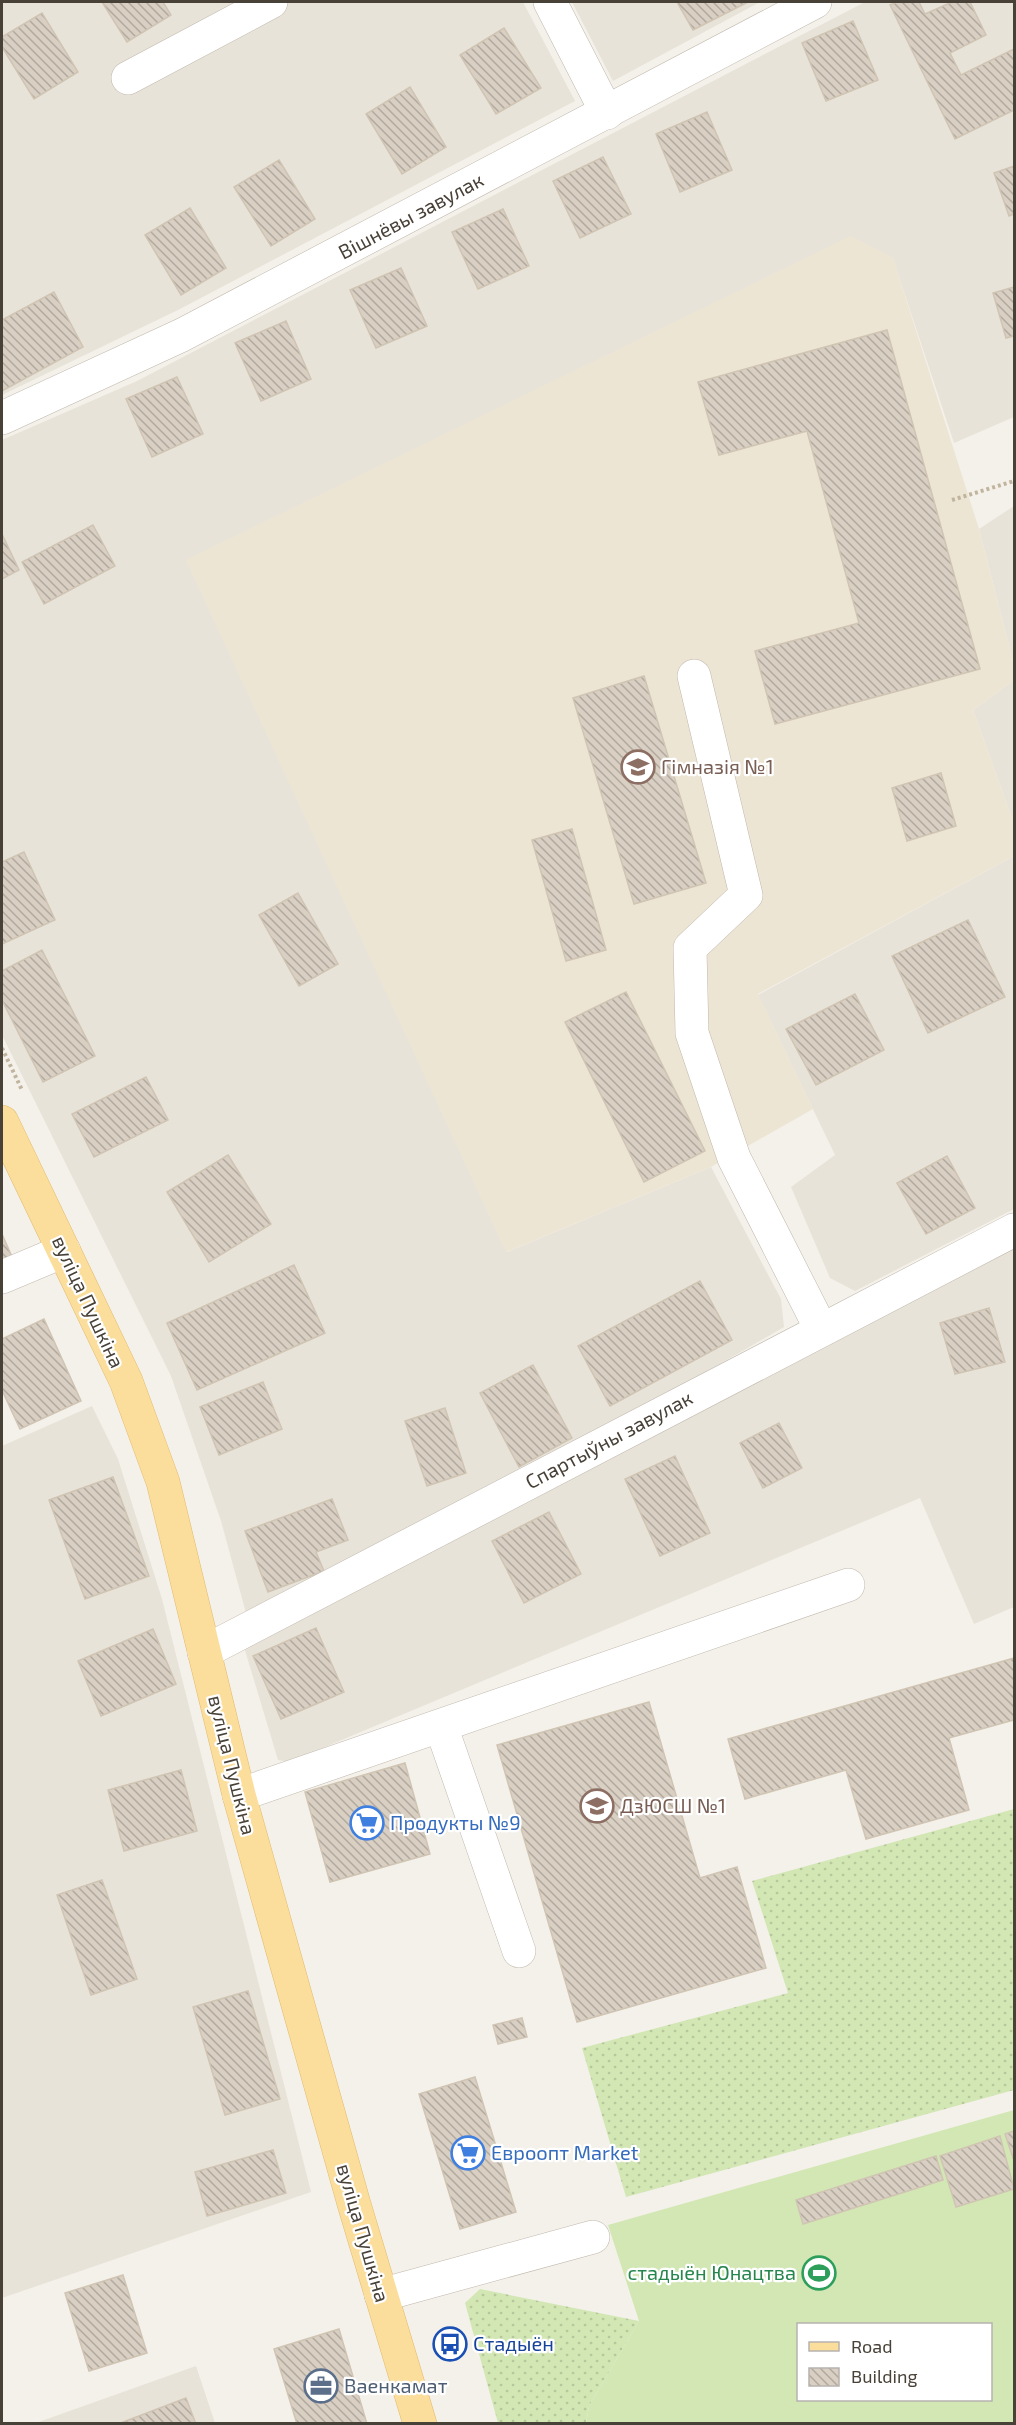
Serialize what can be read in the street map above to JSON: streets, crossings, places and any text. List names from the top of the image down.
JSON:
{
  "streets": {
    "main road": ["вуліца Пушкіна"],
    "street": ["Вішнёвы завулак", "Спартыўны завулак"]
  },
  "crossings": [
    ["вуліца Пушкіна", "Спартыўны завулак"]
  ],
  "places": {
    "school or university": ["Гімназія №1", "ДзЮСШ №1"],
    "supermarket": ["Продукты №9", "Евроопт Market"],
    "sports": ["стадыён Юнацтва"],
    "bus stop": ["Стадыён"],
    "office": ["Ваенкамат"]
  },
  "legend": ["Road", "Building"]
}
